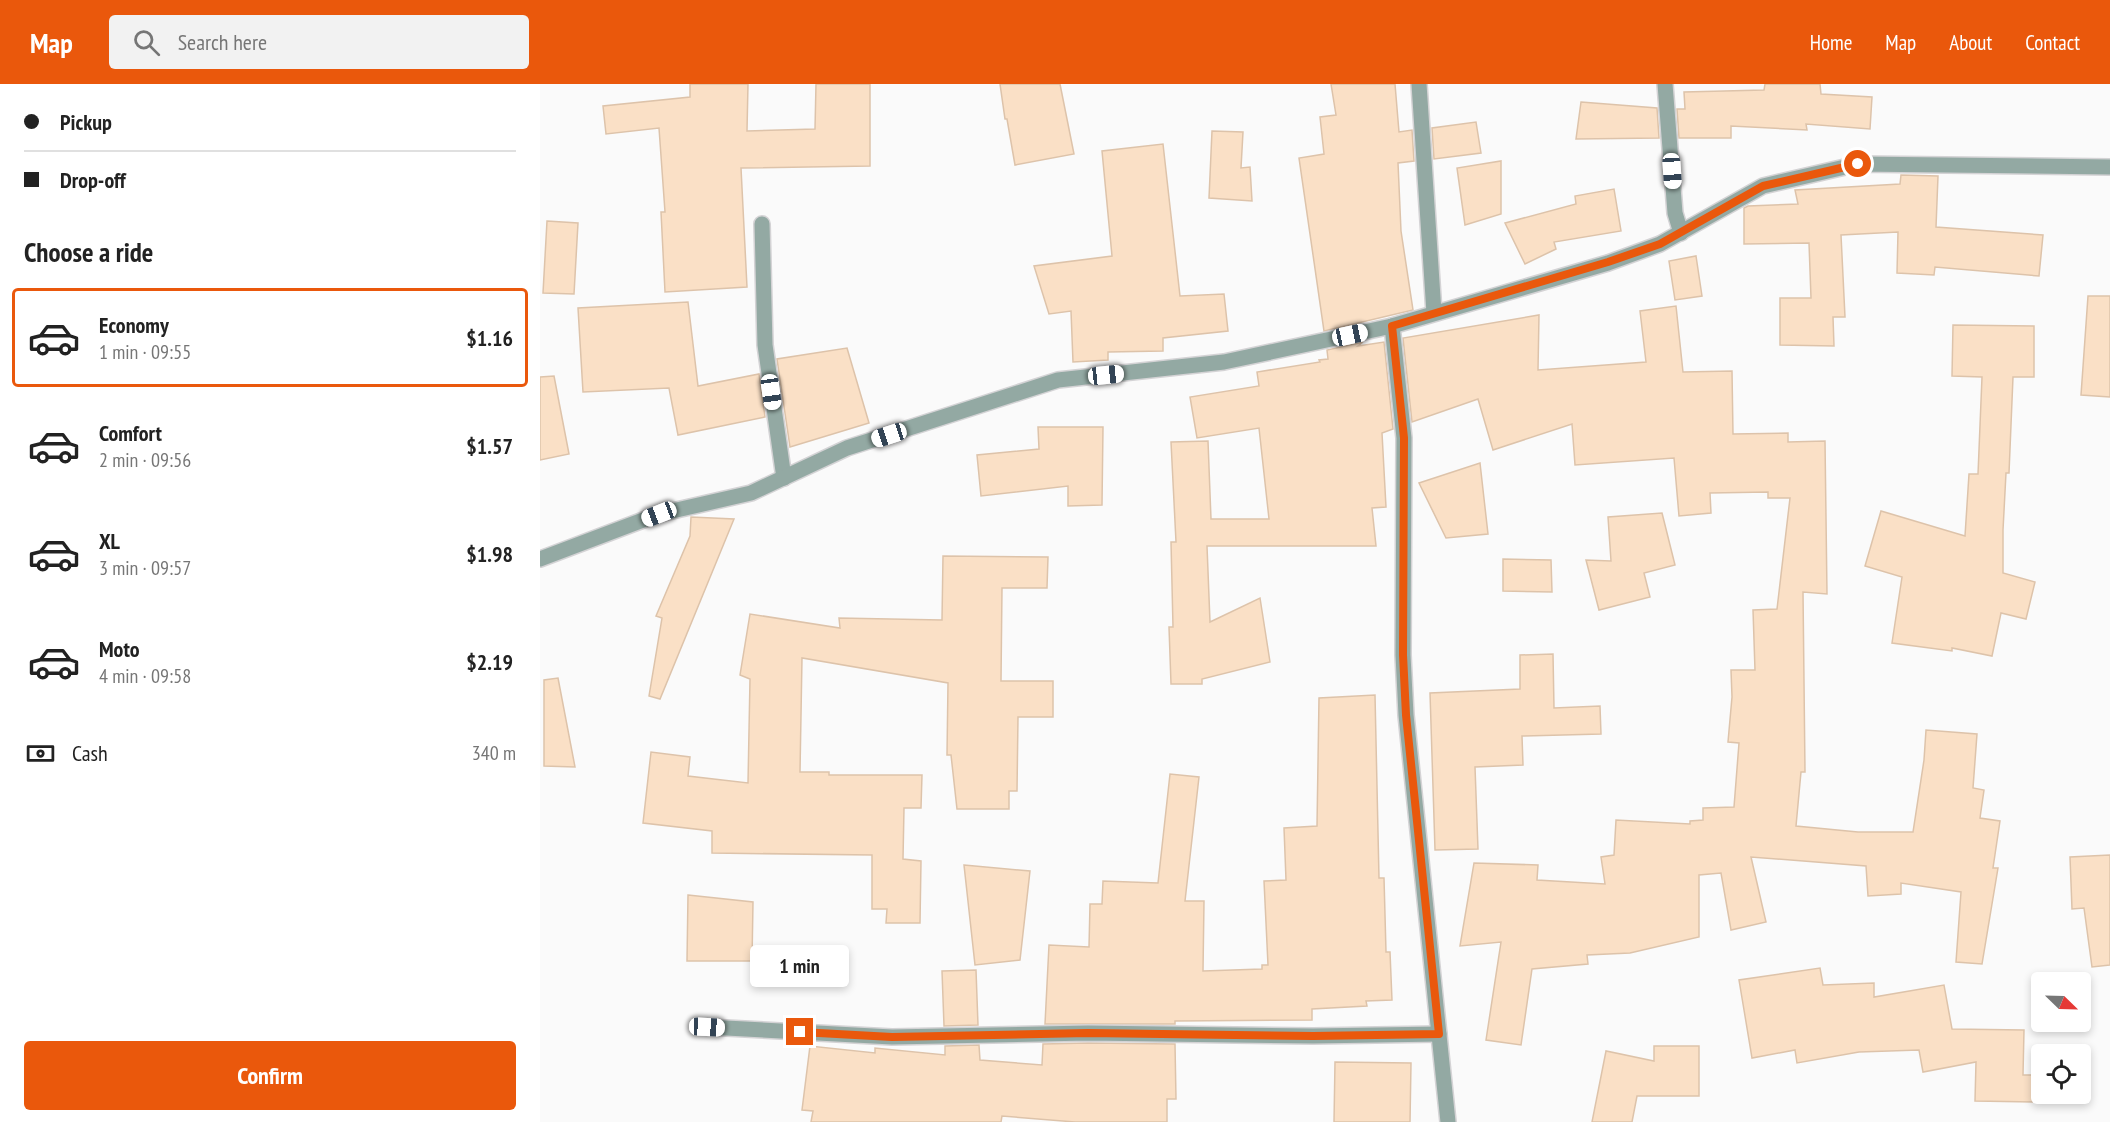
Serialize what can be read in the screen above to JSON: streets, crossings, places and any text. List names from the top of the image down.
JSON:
{
  "north": "bottom right",
  "page": {
    "header": "Map",
    "search": "Search here",
    "nav": [
      "Home",
      "Map",
      "About",
      "Contact"
    ],
    "banner": ["Pickup", "Drop-off"],
    "heading": "Choose a ride",
    "list": [
      {
        "name": "Economy",
        "note": "1 min · 09:55",
        "value": "$1.16"
      },
      {
        "name": "Comfort",
        "note": "2 min · 09:56",
        "value": "$1.57"
      },
      {
        "name": "XL",
        "note": "3 min · 09:57",
        "value": "$1.98"
      },
      {
        "name": "Moto",
        "note": "4 min · 09:58",
        "value": "$2.19"
      }
    ],
    "pay": ["Cash", "340 m"],
    "bubble": "1 min",
    "buttons": "Confirm"
  }
}
